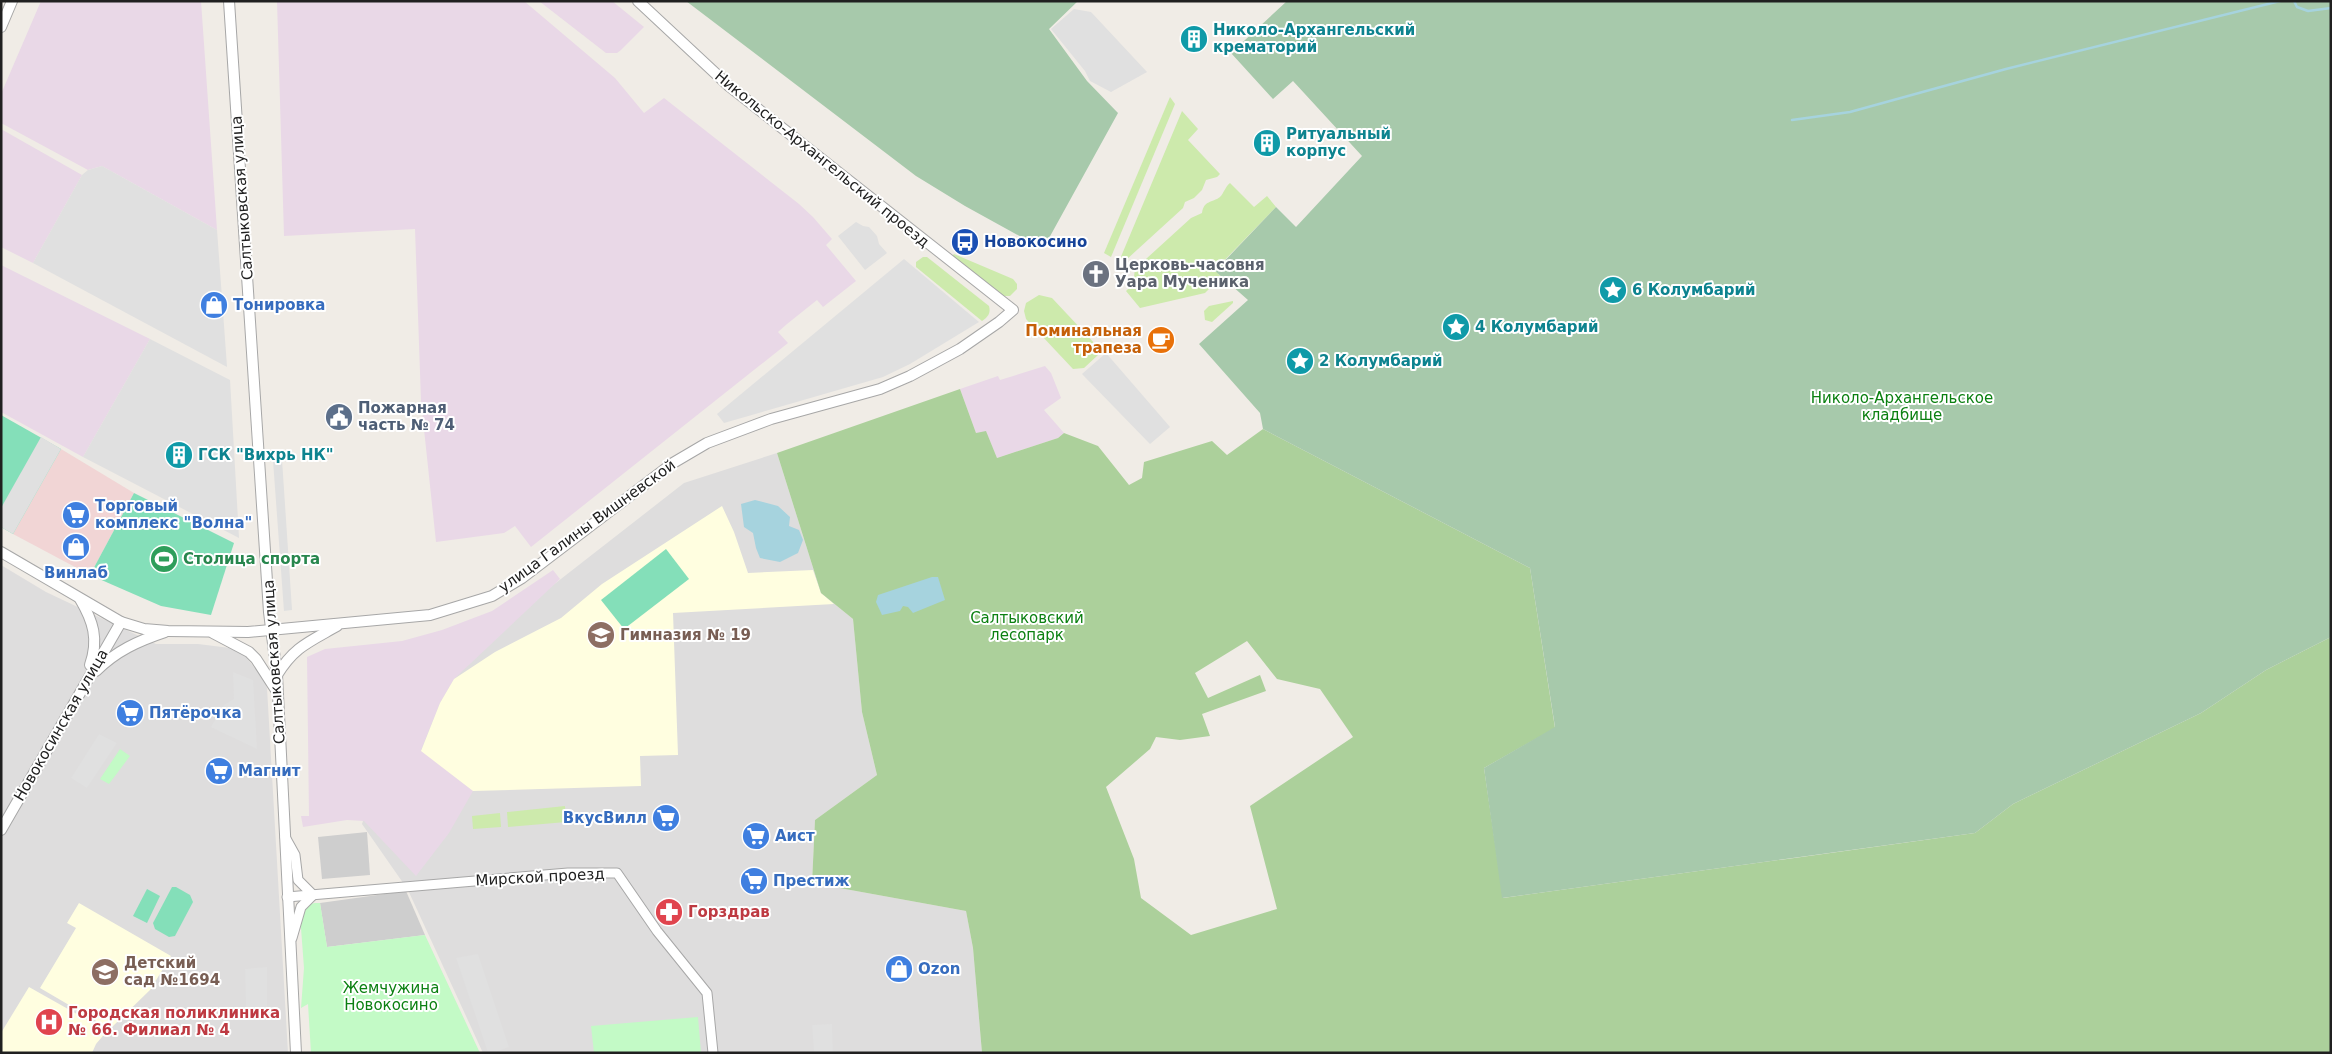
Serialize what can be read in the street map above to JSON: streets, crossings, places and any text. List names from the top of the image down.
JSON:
{
  "streets": {
    "street": [
      "Никольско-Архангельский проезд",
      "Салтыковская улица",
      "улица Галины Вишневской",
      "Новокосинская улица",
      "Мирской проезд"
    ]
  },
  "crossings": [
    ["Никольско-Архангельский проезд", "улица Галины Вишневской"],
    ["Салтыковская улица", "улица Галины Вишневской"],
    ["Салтыковская улица", "Мирской проезд"],
    ["улица Галины Вишневской", "Новокосинская улица"]
  ],
  "parks": ["Николо-Архангельское кладбище", "Салтыковский лесопарк", "Жемчужина Новокосино"],
  "places": {
    "building": ["Николо-Архангельский крематорий", "Ритуальный корпус", "ГСК \"Вихрь НК\""],
    "bus stop": ["Новокосино"],
    "church": ["Церковь-часовня Уара Мученика"],
    "place": ["6 Колумбарий", "4 Колумбарий", "2 Колумбарий"],
    "shop": ["Тонировка", "Винлаб", "Ozon"],
    "cafe": ["Поминальная трапеза"],
    "public building": ["Пожарная часть № 74"],
    "supermarket": [
      "Торговый комплекс \"Волна\"",
      "Пятёрочка",
      "Магнит",
      "ВкусВилл",
      "Аист",
      "Престиж"
    ],
    "sports": ["Столица спорта"],
    "school or university": ["Гимназия № 19", "Детский сад №1694"],
    "pharmacy": ["Горздрав"],
    "hospital": ["Городская поликлиника № 66. Филиал № 4"]
  }
}
